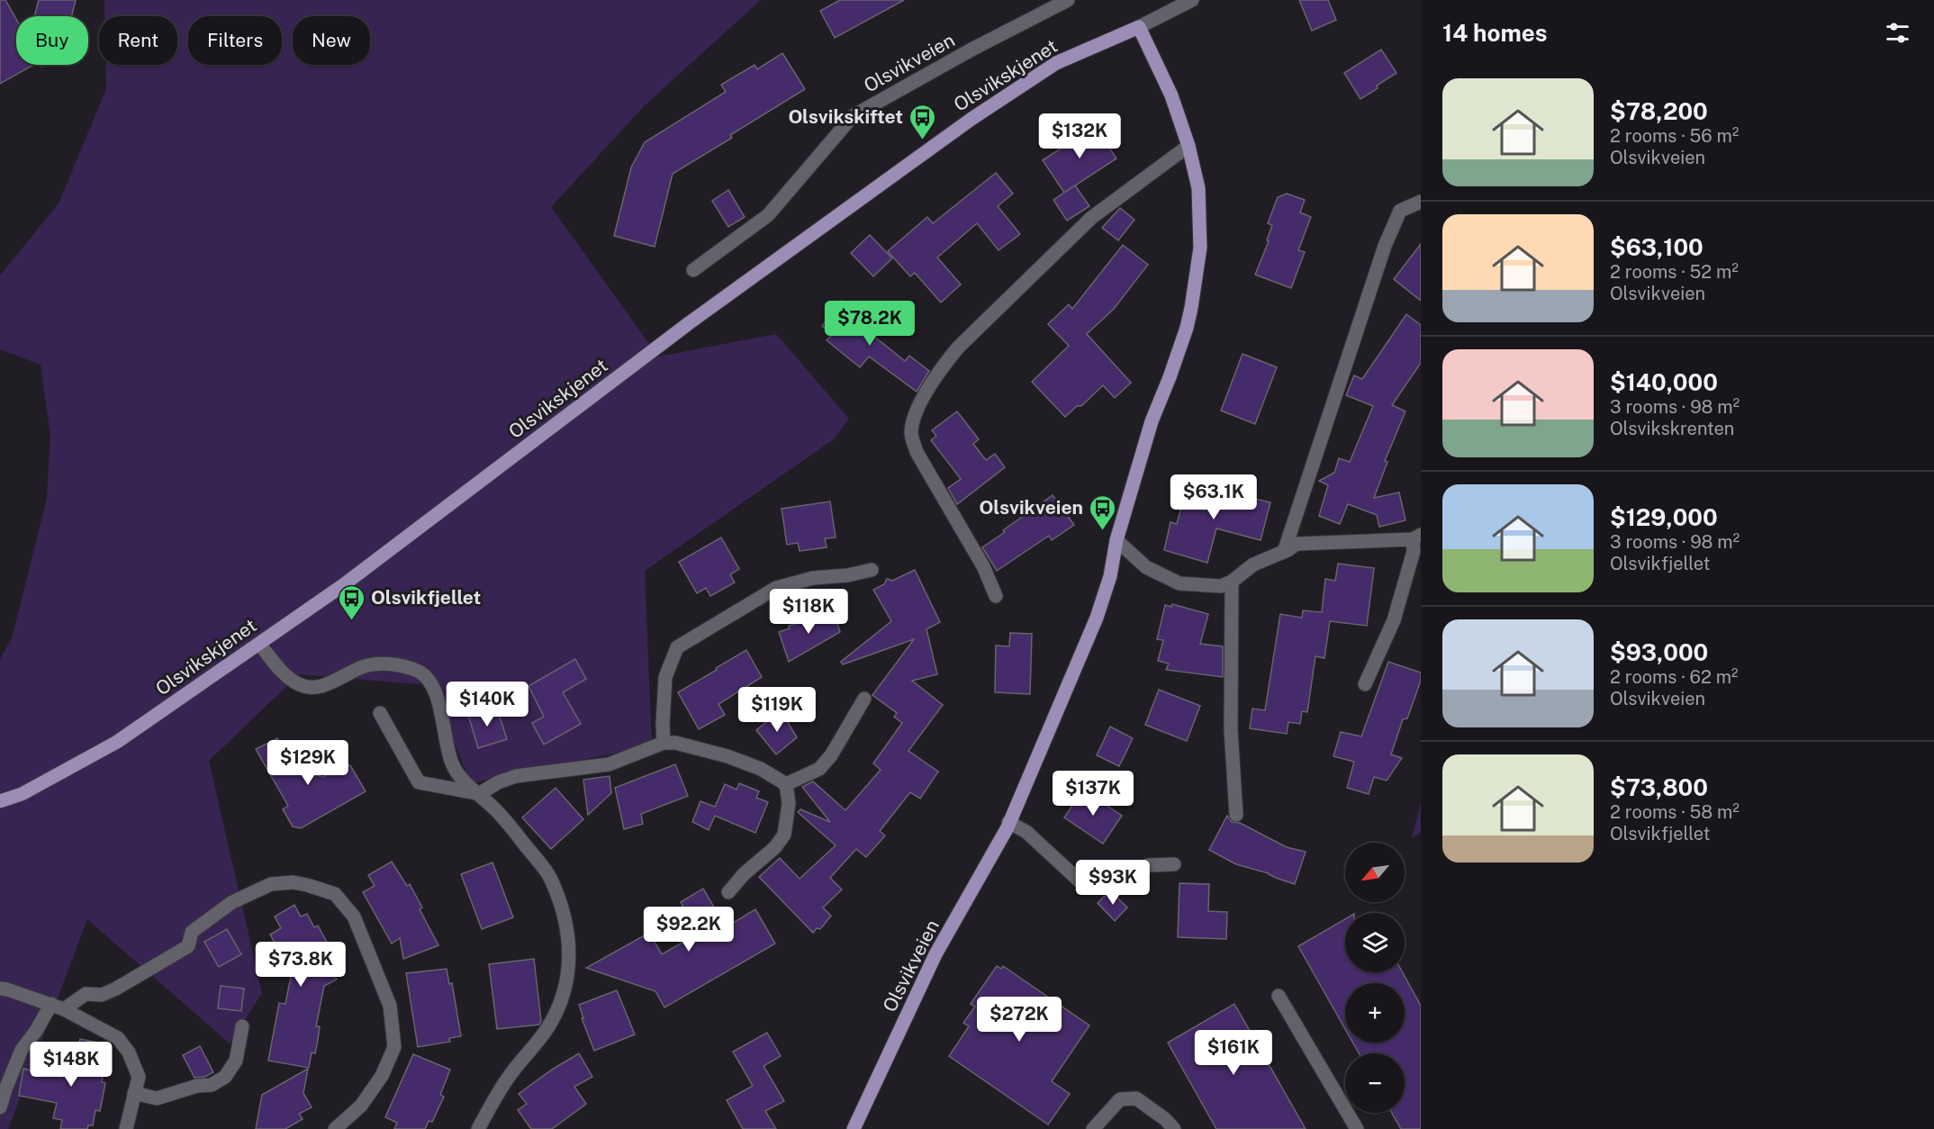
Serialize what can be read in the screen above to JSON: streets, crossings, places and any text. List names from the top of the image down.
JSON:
{
  "streets": {
    "main road": ["Olsvikveien", "Olsvikskjenet"]
  },
  "crossings": [
    ["Olsvikveien", "Olsvikskjenet"]
  ],
  "places": {
    "bus stop": ["Olsvikskiftet", "Olsvikveien", "Olsvikfjellet"]
  },
  "north": "bottom left",
  "page": {
    "heading": "14 homes",
    "chip": [
      "Buy",
      "Rent",
      "Filters",
      "New"
    ],
    "list": [
      {
        "name": "$78,200",
        "note": "2 rooms · 56 m² · Olsvikveien"
      },
      {
        "name": "$63,100",
        "note": "2 rooms · 52 m² · Olsvikveien"
      },
      {
        "name": "$140,000",
        "note": "3 rooms · 98 m² · Olsvikskrenten"
      },
      {
        "name": "$129,000",
        "note": "3 rooms · 98 m² · Olsvikfjellet"
      },
      {
        "name": "$93,000",
        "note": "2 rooms · 62 m² · Olsvikveien"
      },
      {
        "name": "$73,800",
        "note": "2 rooms · 58 m² · Olsvikfjellet"
      }
    ],
    "price": [
      "$132K",
      "$78.2K",
      "$63.1K",
      "$118K",
      "$140K",
      "$119K",
      "$129K",
      "$137K",
      "$93K",
      "$92.2K",
      "$73.8K",
      "$272K",
      "$161K",
      "$148K"
    ],
    "map_buttons": ["+", "−"]
  }
}
